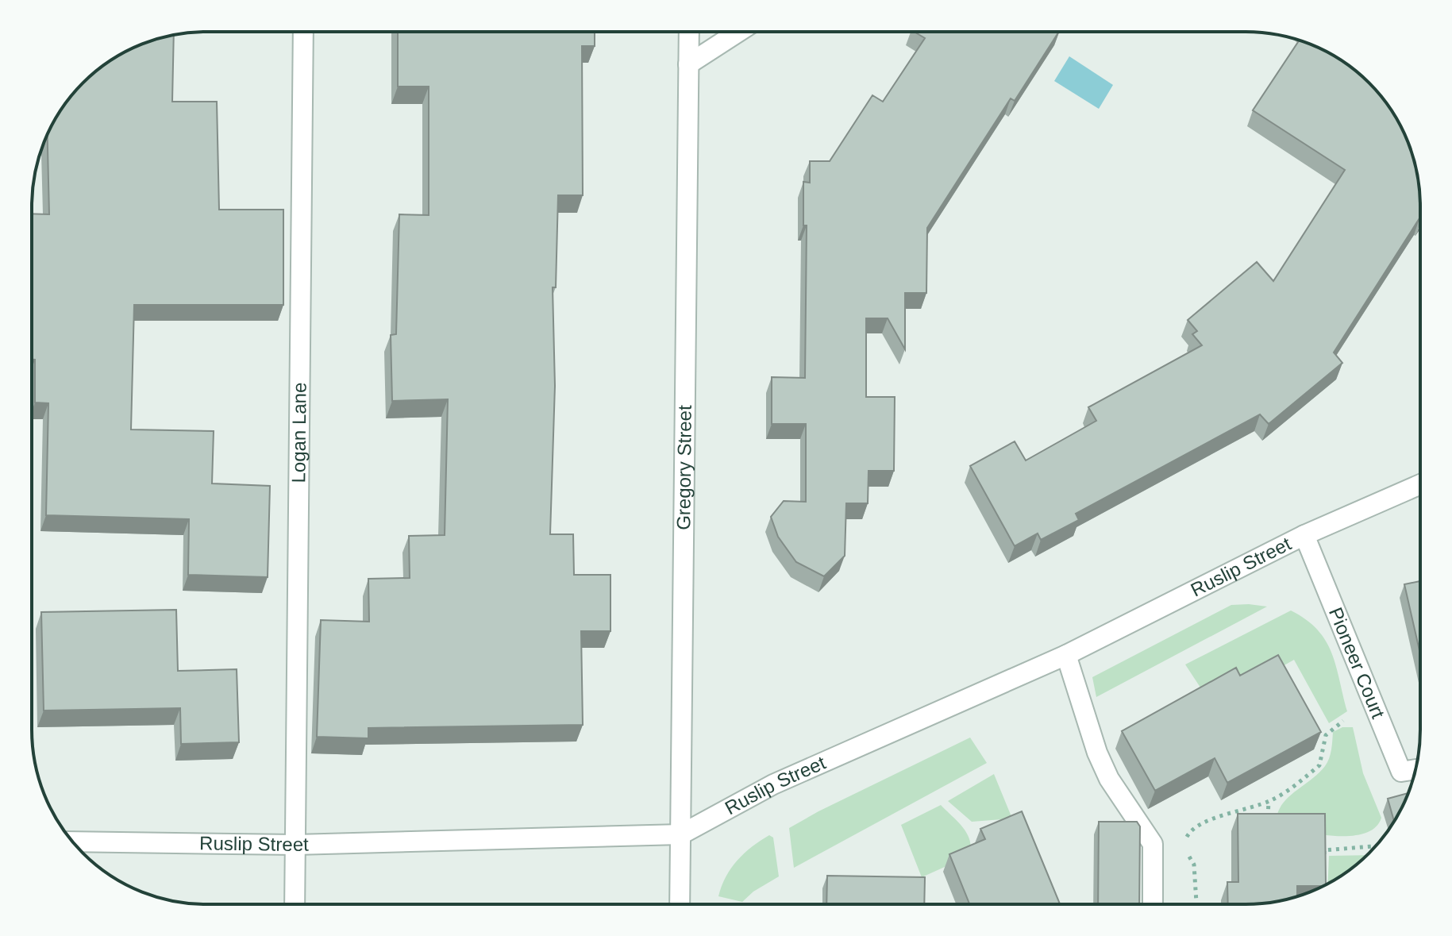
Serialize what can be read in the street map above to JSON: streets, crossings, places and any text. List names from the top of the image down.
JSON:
{
  "streets": {
    "street": [
      "Logan Lane",
      "Gregory Street",
      "Ruslip Street",
      "Pioneer Court"
    ]
  },
  "crossings": [
    ["Logan Lane", "Ruslip Street"],
    ["Gregory Street", "Ruslip Street"],
    ["Ruslip Street", "Pioneer Court"]
  ]
}
